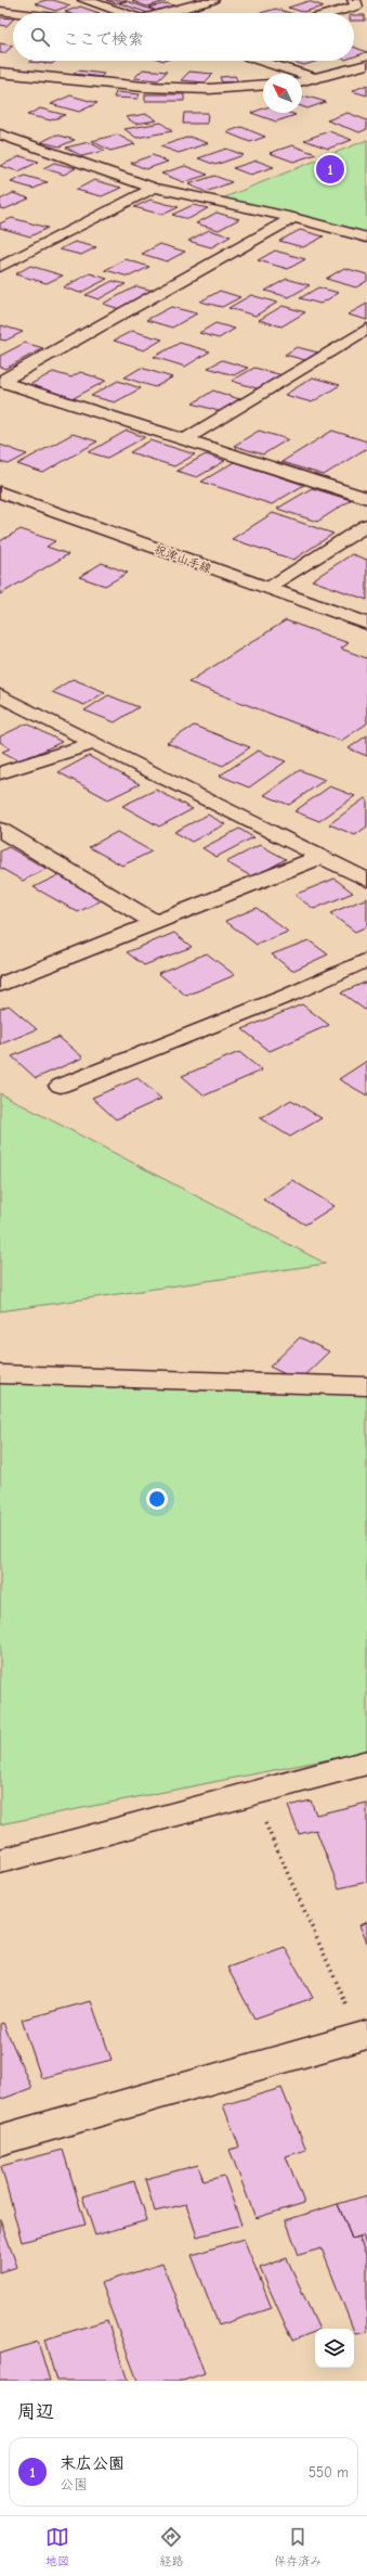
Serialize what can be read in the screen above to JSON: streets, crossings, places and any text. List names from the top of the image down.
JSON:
{
  "streets": {
    "street": ["祝津山手線"]
  },
  "north": "top left",
  "page": {
    "search": "ここで検索",
    "pins": "1",
    "heading": "周辺",
    "list": [
      {
        "mark": "1",
        "name": "末広公園",
        "note": "公園",
        "value": "550 m"
      }
    ],
    "nav": ["地図", "経路", "保存済み"]
  }
}
